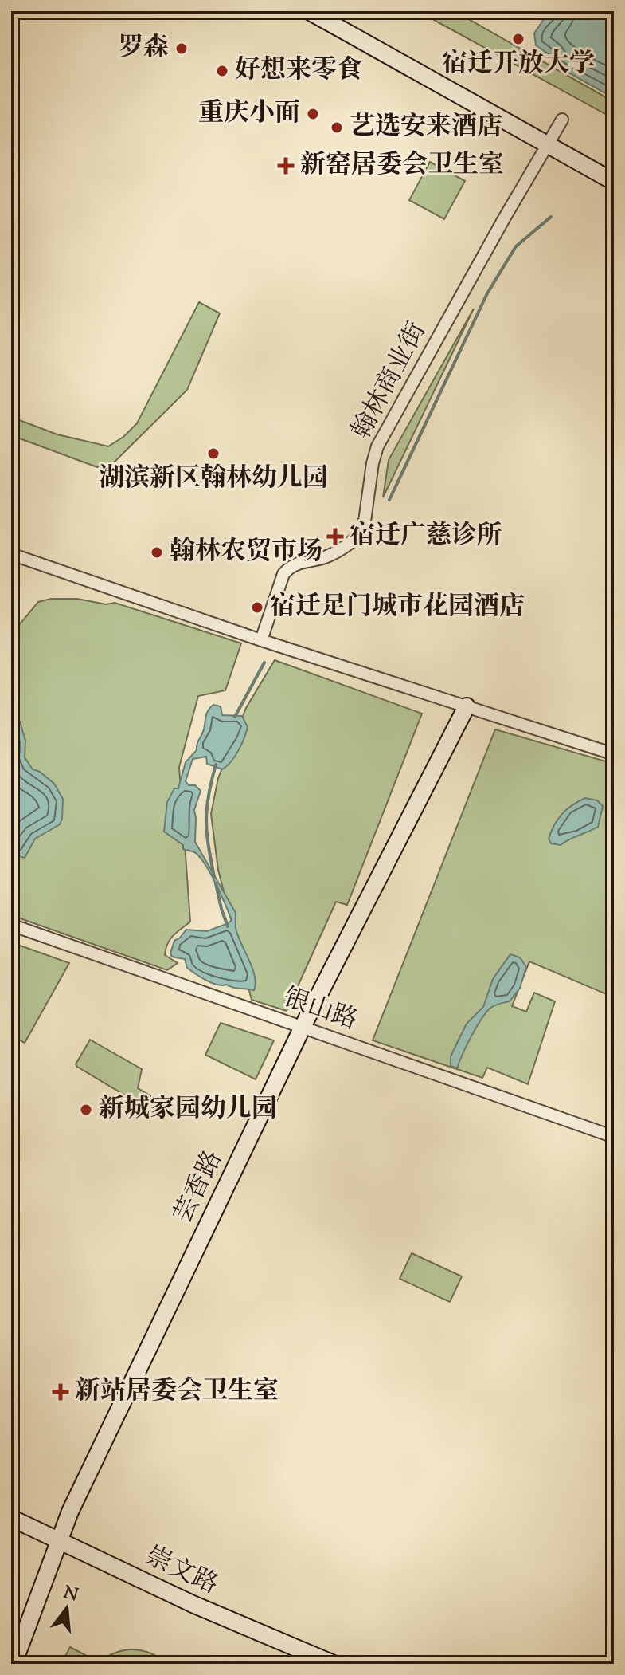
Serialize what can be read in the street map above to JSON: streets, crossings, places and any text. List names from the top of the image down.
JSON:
{
  "streets": {
    "street": [
      "翰林商业街",
      "银山路",
      "芸香路",
      "崇文路"
    ]
  },
  "crossings": [
    ["银山路", "芸香路"],
    ["芸香路", "崇文路"]
  ],
  "places": {
    "other": [
      "宿迁开放大学",
      "罗森",
      "好想来零食",
      "重庆小面",
      "艺选安来酒店",
      "湖滨新区翰林幼儿园",
      "翰林农贸市场",
      "宿迁足门城市花园酒店",
      "新城家园幼儿园"
    ],
    "health": ["新窑居委会卫生室", "宿迁广慈诊所", "新站居委会卫生室"]
  },
  "north": "top"
}
